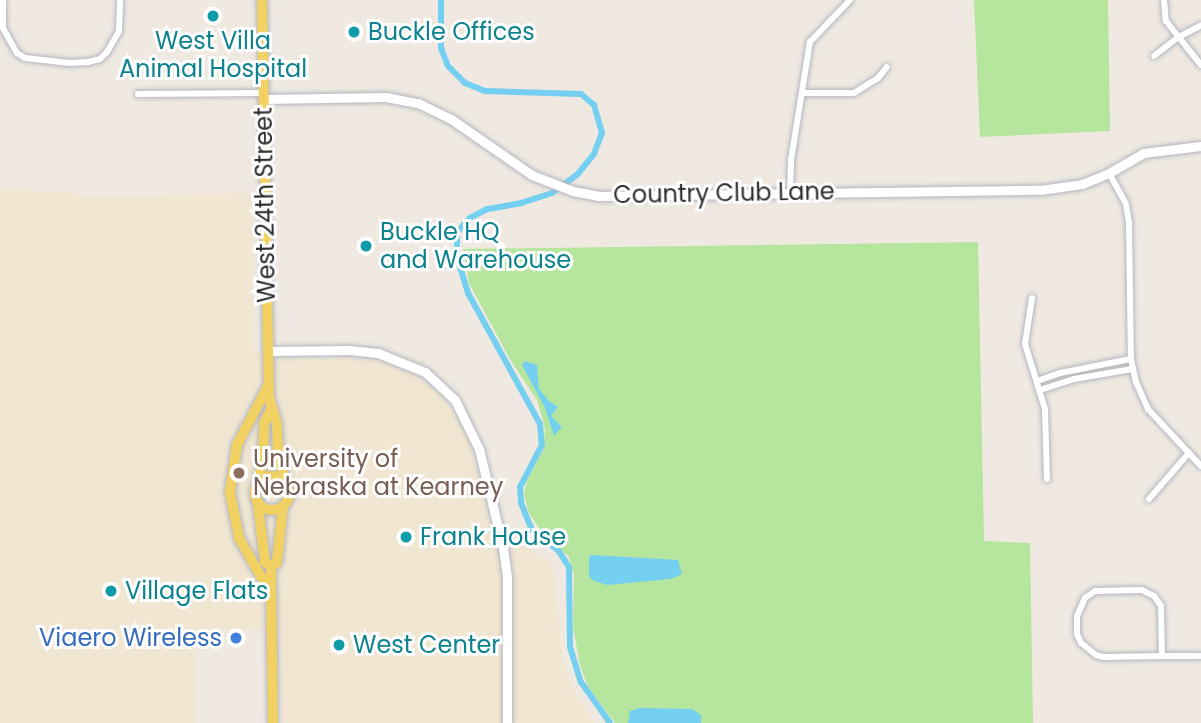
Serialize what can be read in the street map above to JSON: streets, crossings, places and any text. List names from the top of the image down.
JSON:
{
  "streets": {
    "main road": ["West 24th Street"],
    "street": ["Country Club Lane"]
  },
  "crossings": [
    ["Country Club Lane", "West 24th Street"]
  ],
  "places": [
    "West Villa Animal Hospital",
    "Buckle Offices",
    "Buckle HQ and Warehouse",
    "University of Nebraska at Kearney",
    "Frank House",
    "Village Flats",
    "Viaero Wireless",
    "West Center"
  ]
}
